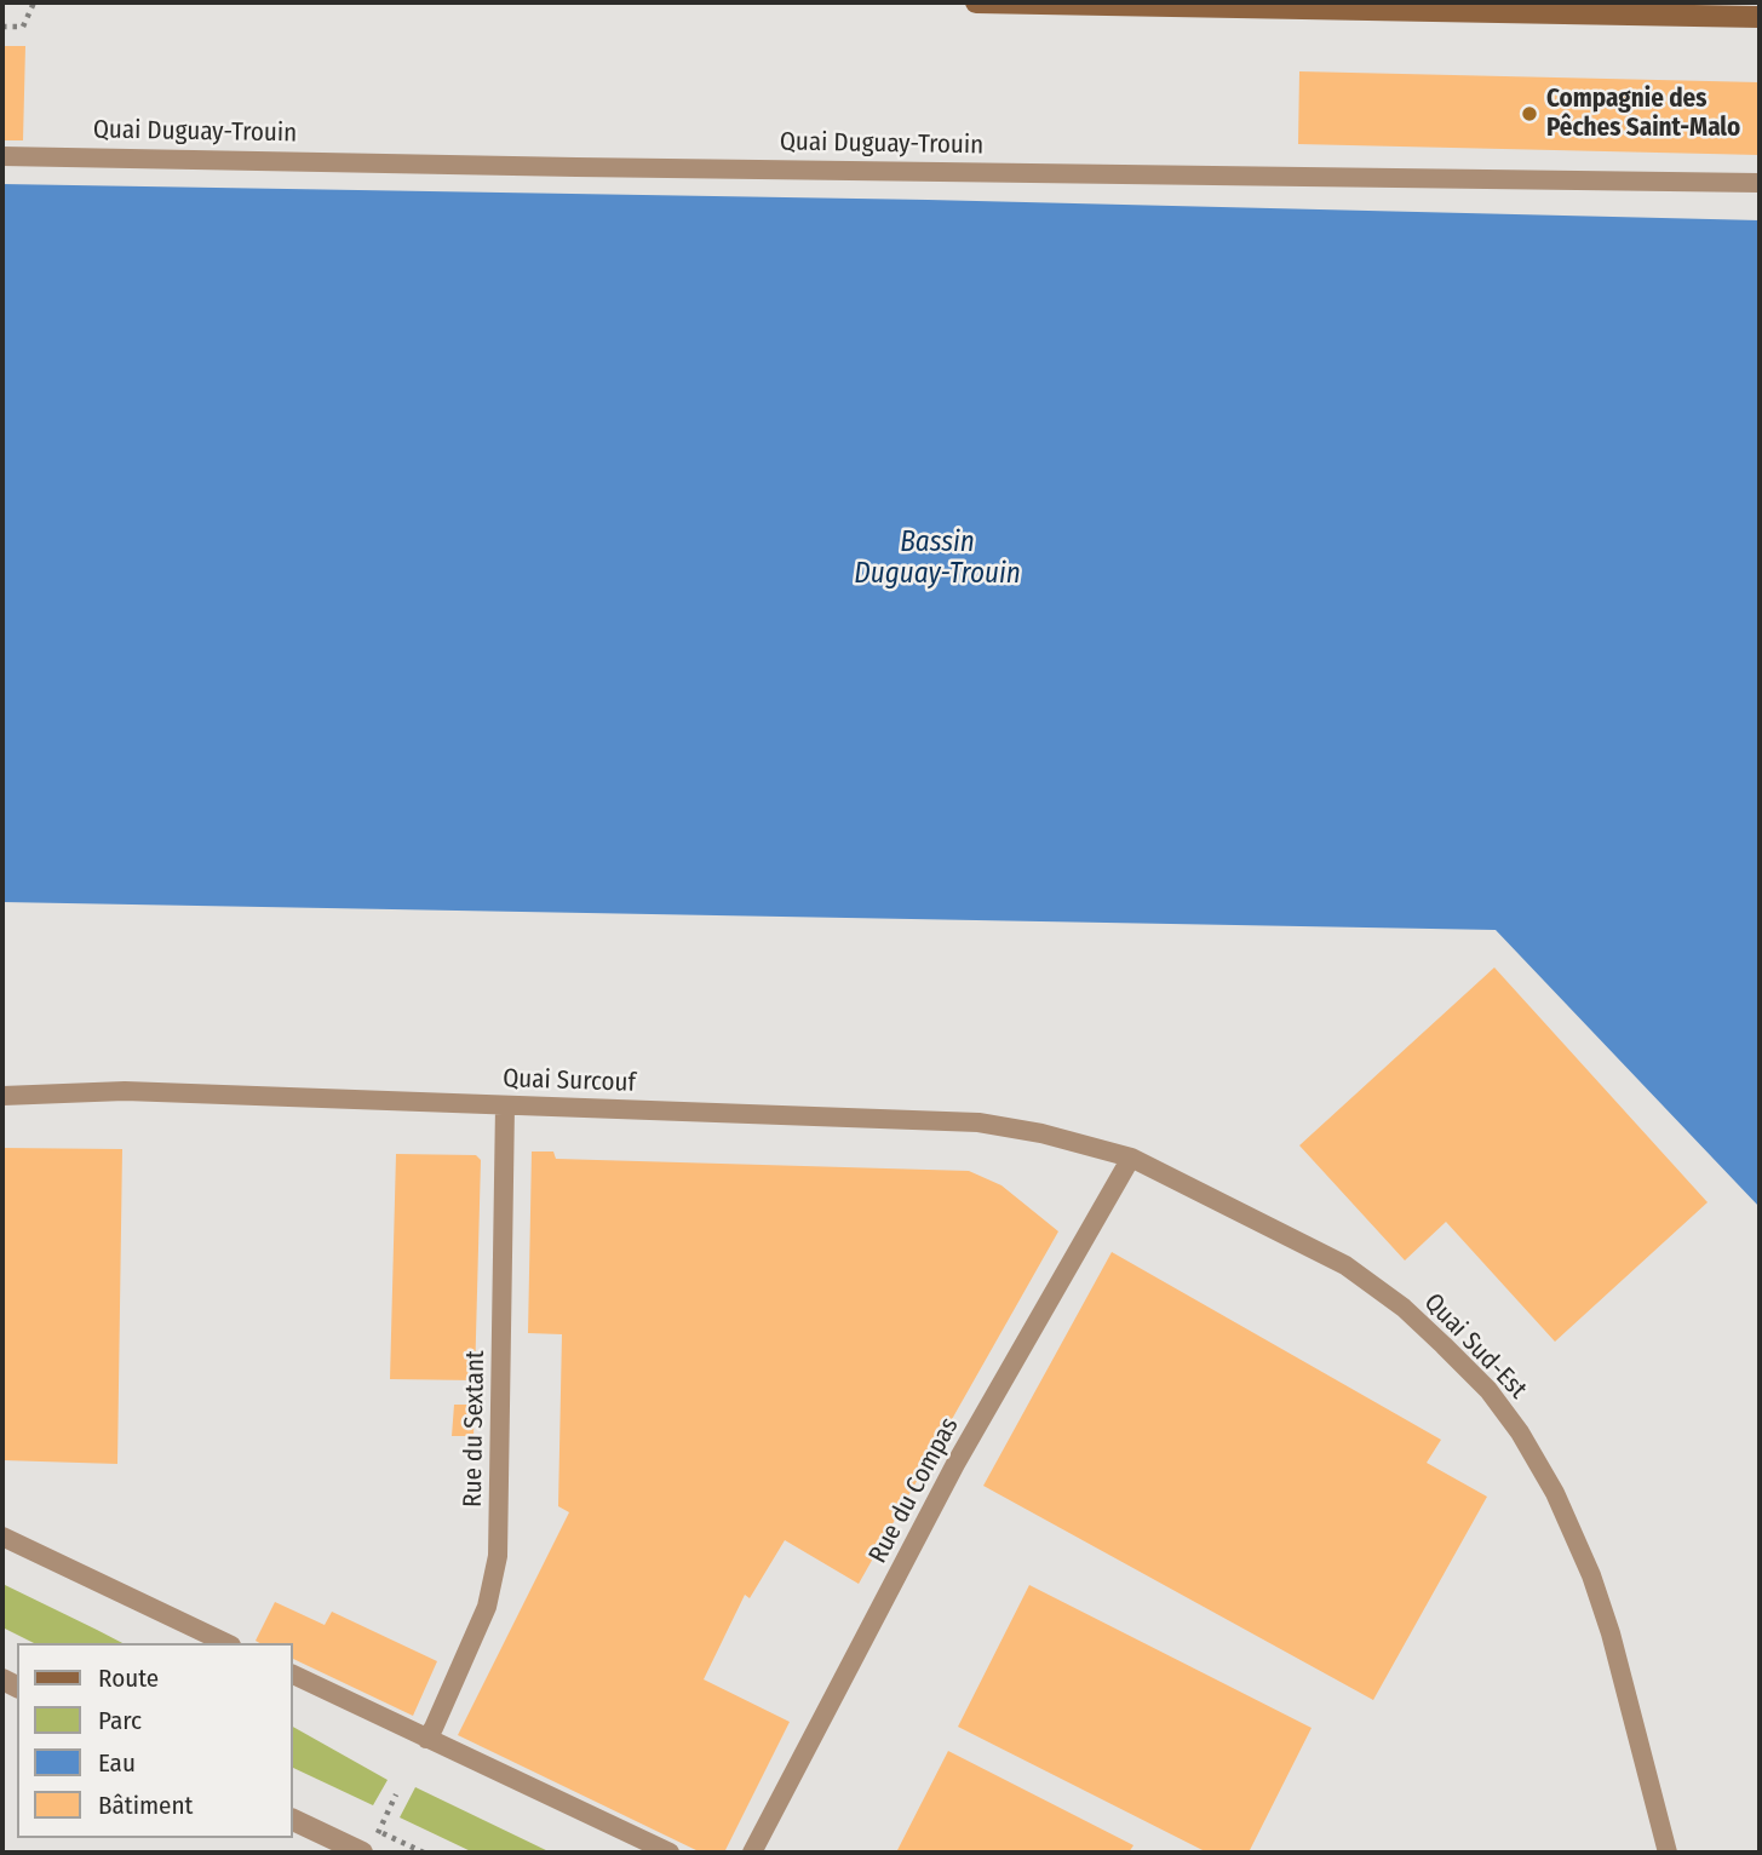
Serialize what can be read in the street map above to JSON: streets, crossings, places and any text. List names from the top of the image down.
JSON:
{
  "streets": {
    "lane": [
      "Quai Duguay-Trouin",
      "Quai Surcouf",
      "Quai Sud-Est",
      "Rue du Sextant",
      "Rue du Compas"
    ]
  },
  "crossings": [
    ["Quai Surcouf", "Quai Sud-Est"],
    ["Quai Surcouf", "Rue du Sextant"],
    ["Quai Surcouf", "Rue du Compas"],
    ["Quai Sud-Est", "Rue du Compas"]
  ],
  "water": ["Bassin Duguay-Trouin"],
  "places": ["Compagnie des Pêches Saint-Malo"],
  "legend": [
    "Route",
    "Parc",
    "Eau",
    "Bâtiment"
  ]
}
